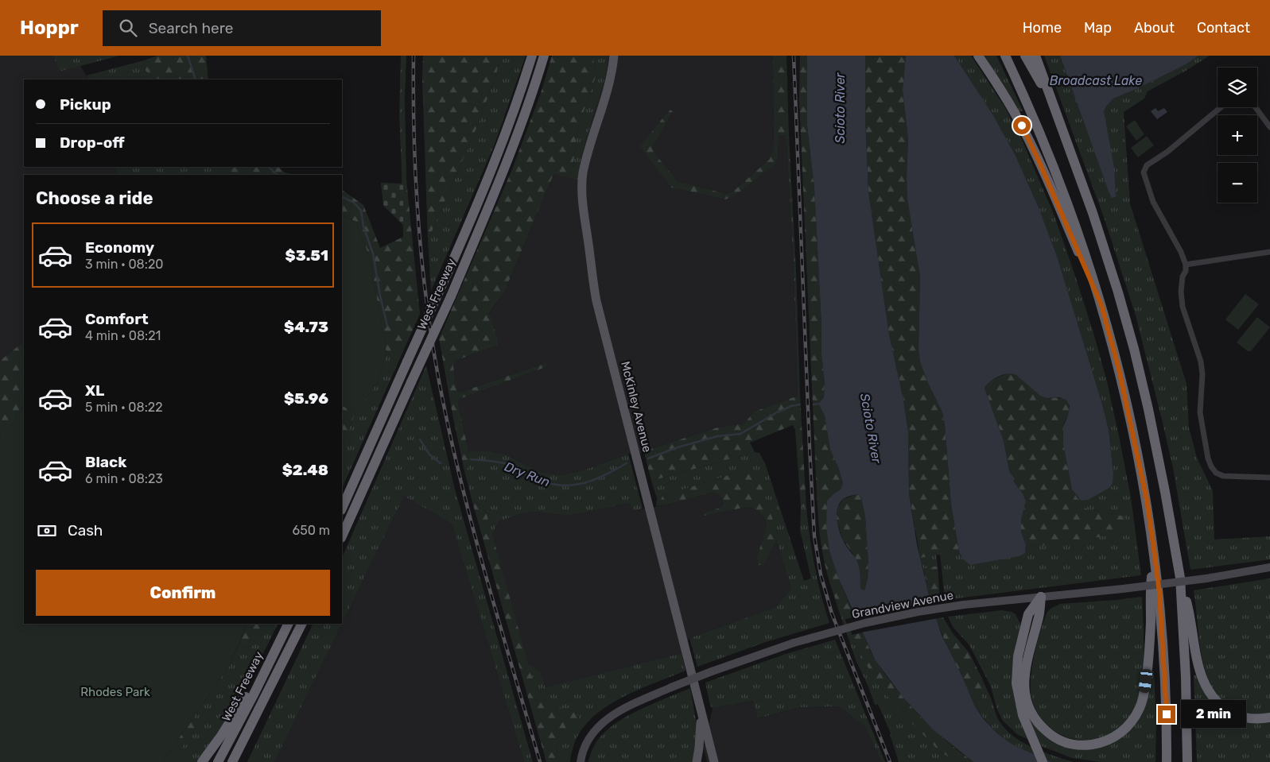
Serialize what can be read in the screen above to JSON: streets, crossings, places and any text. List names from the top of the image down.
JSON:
{
  "streets": {
    "highway": ["West Freeway"],
    "main road": ["McKinley Avenue", "Grandview Avenue"]
  },
  "water": ["Broadcast Lake", "Scioto River", "Dry Run"],
  "parks": ["Rhodes Park"],
  "page": {
    "header": "Hoppr",
    "search": "Search here",
    "nav": [
      "Home",
      "Map",
      "About",
      "Contact"
    ],
    "map_buttons": ["+", "−"],
    "banner": ["Pickup", "Drop-off"],
    "heading": "Choose a ride",
    "list": [
      {
        "name": "Economy",
        "note": "3 min · 08:20",
        "value": "$3.51"
      },
      {
        "name": "Comfort",
        "note": "4 min · 08:21",
        "value": "$4.73"
      },
      {
        "name": "XL",
        "note": "5 min · 08:22",
        "value": "$5.96"
      },
      {
        "name": "Black",
        "note": "6 min · 08:23",
        "value": "$2.48"
      }
    ],
    "pay": ["Cash", "650 m"],
    "buttons": "Confirm",
    "bubble": "2 min"
  }
}
